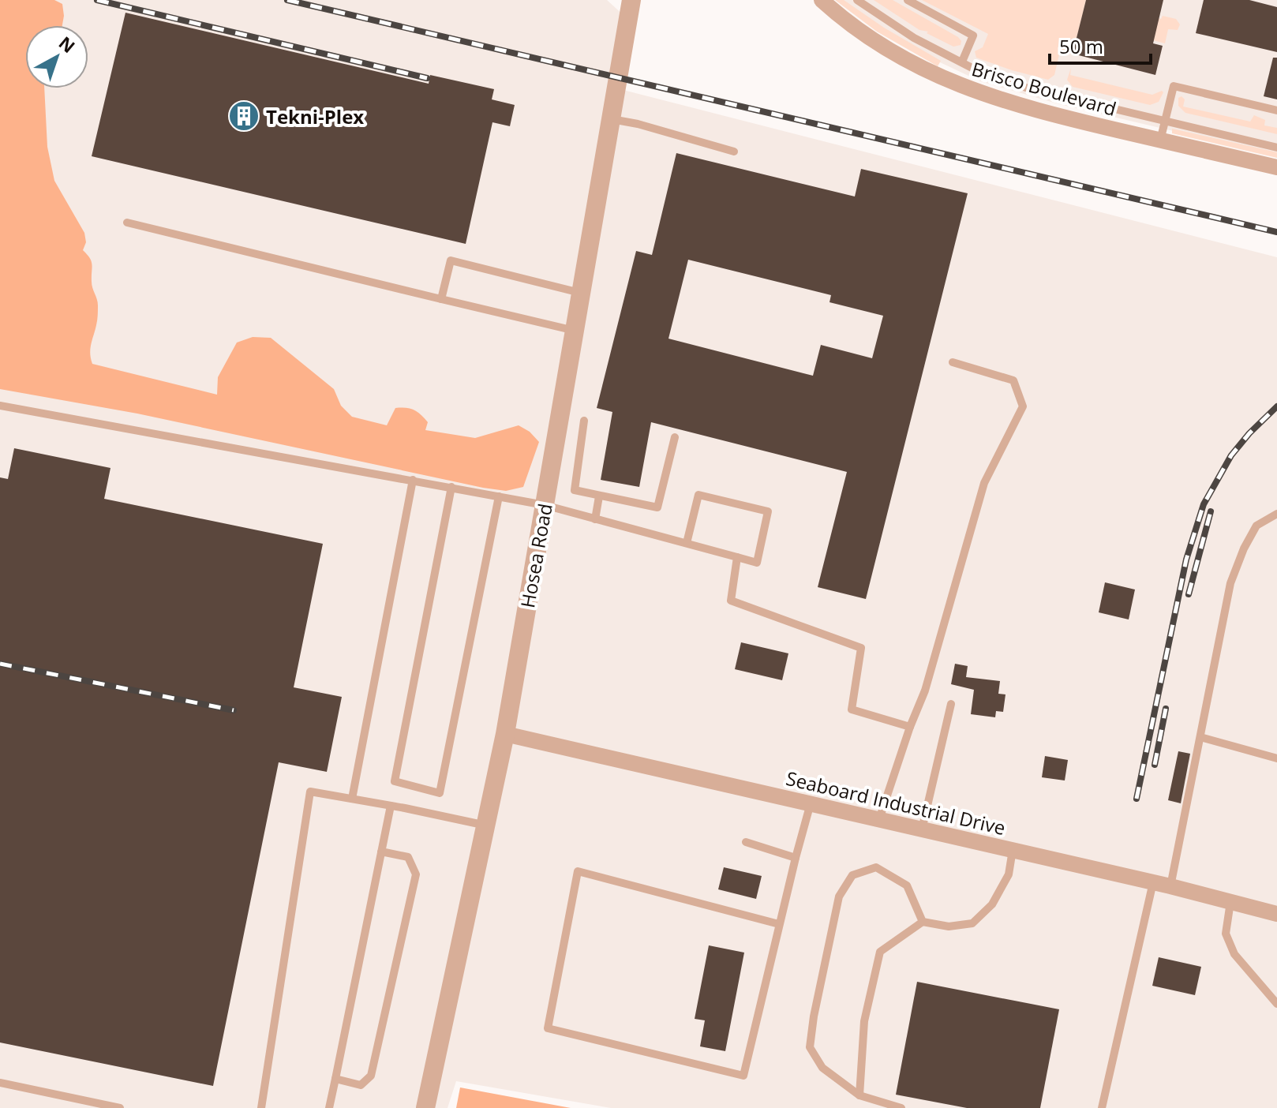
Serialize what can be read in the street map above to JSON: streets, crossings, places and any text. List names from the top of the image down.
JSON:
{
  "streets": {
    "street": ["Brisco Boulevard", "Hosea Road", "Seaboard Industrial Drive"]
  },
  "crossings": [
    ["Hosea Road", "Seaboard Industrial Drive"]
  ],
  "places": {
    "building": ["Tekni-Plex"]
  },
  "scale_bar": "50 m",
  "north": "top right"
}
